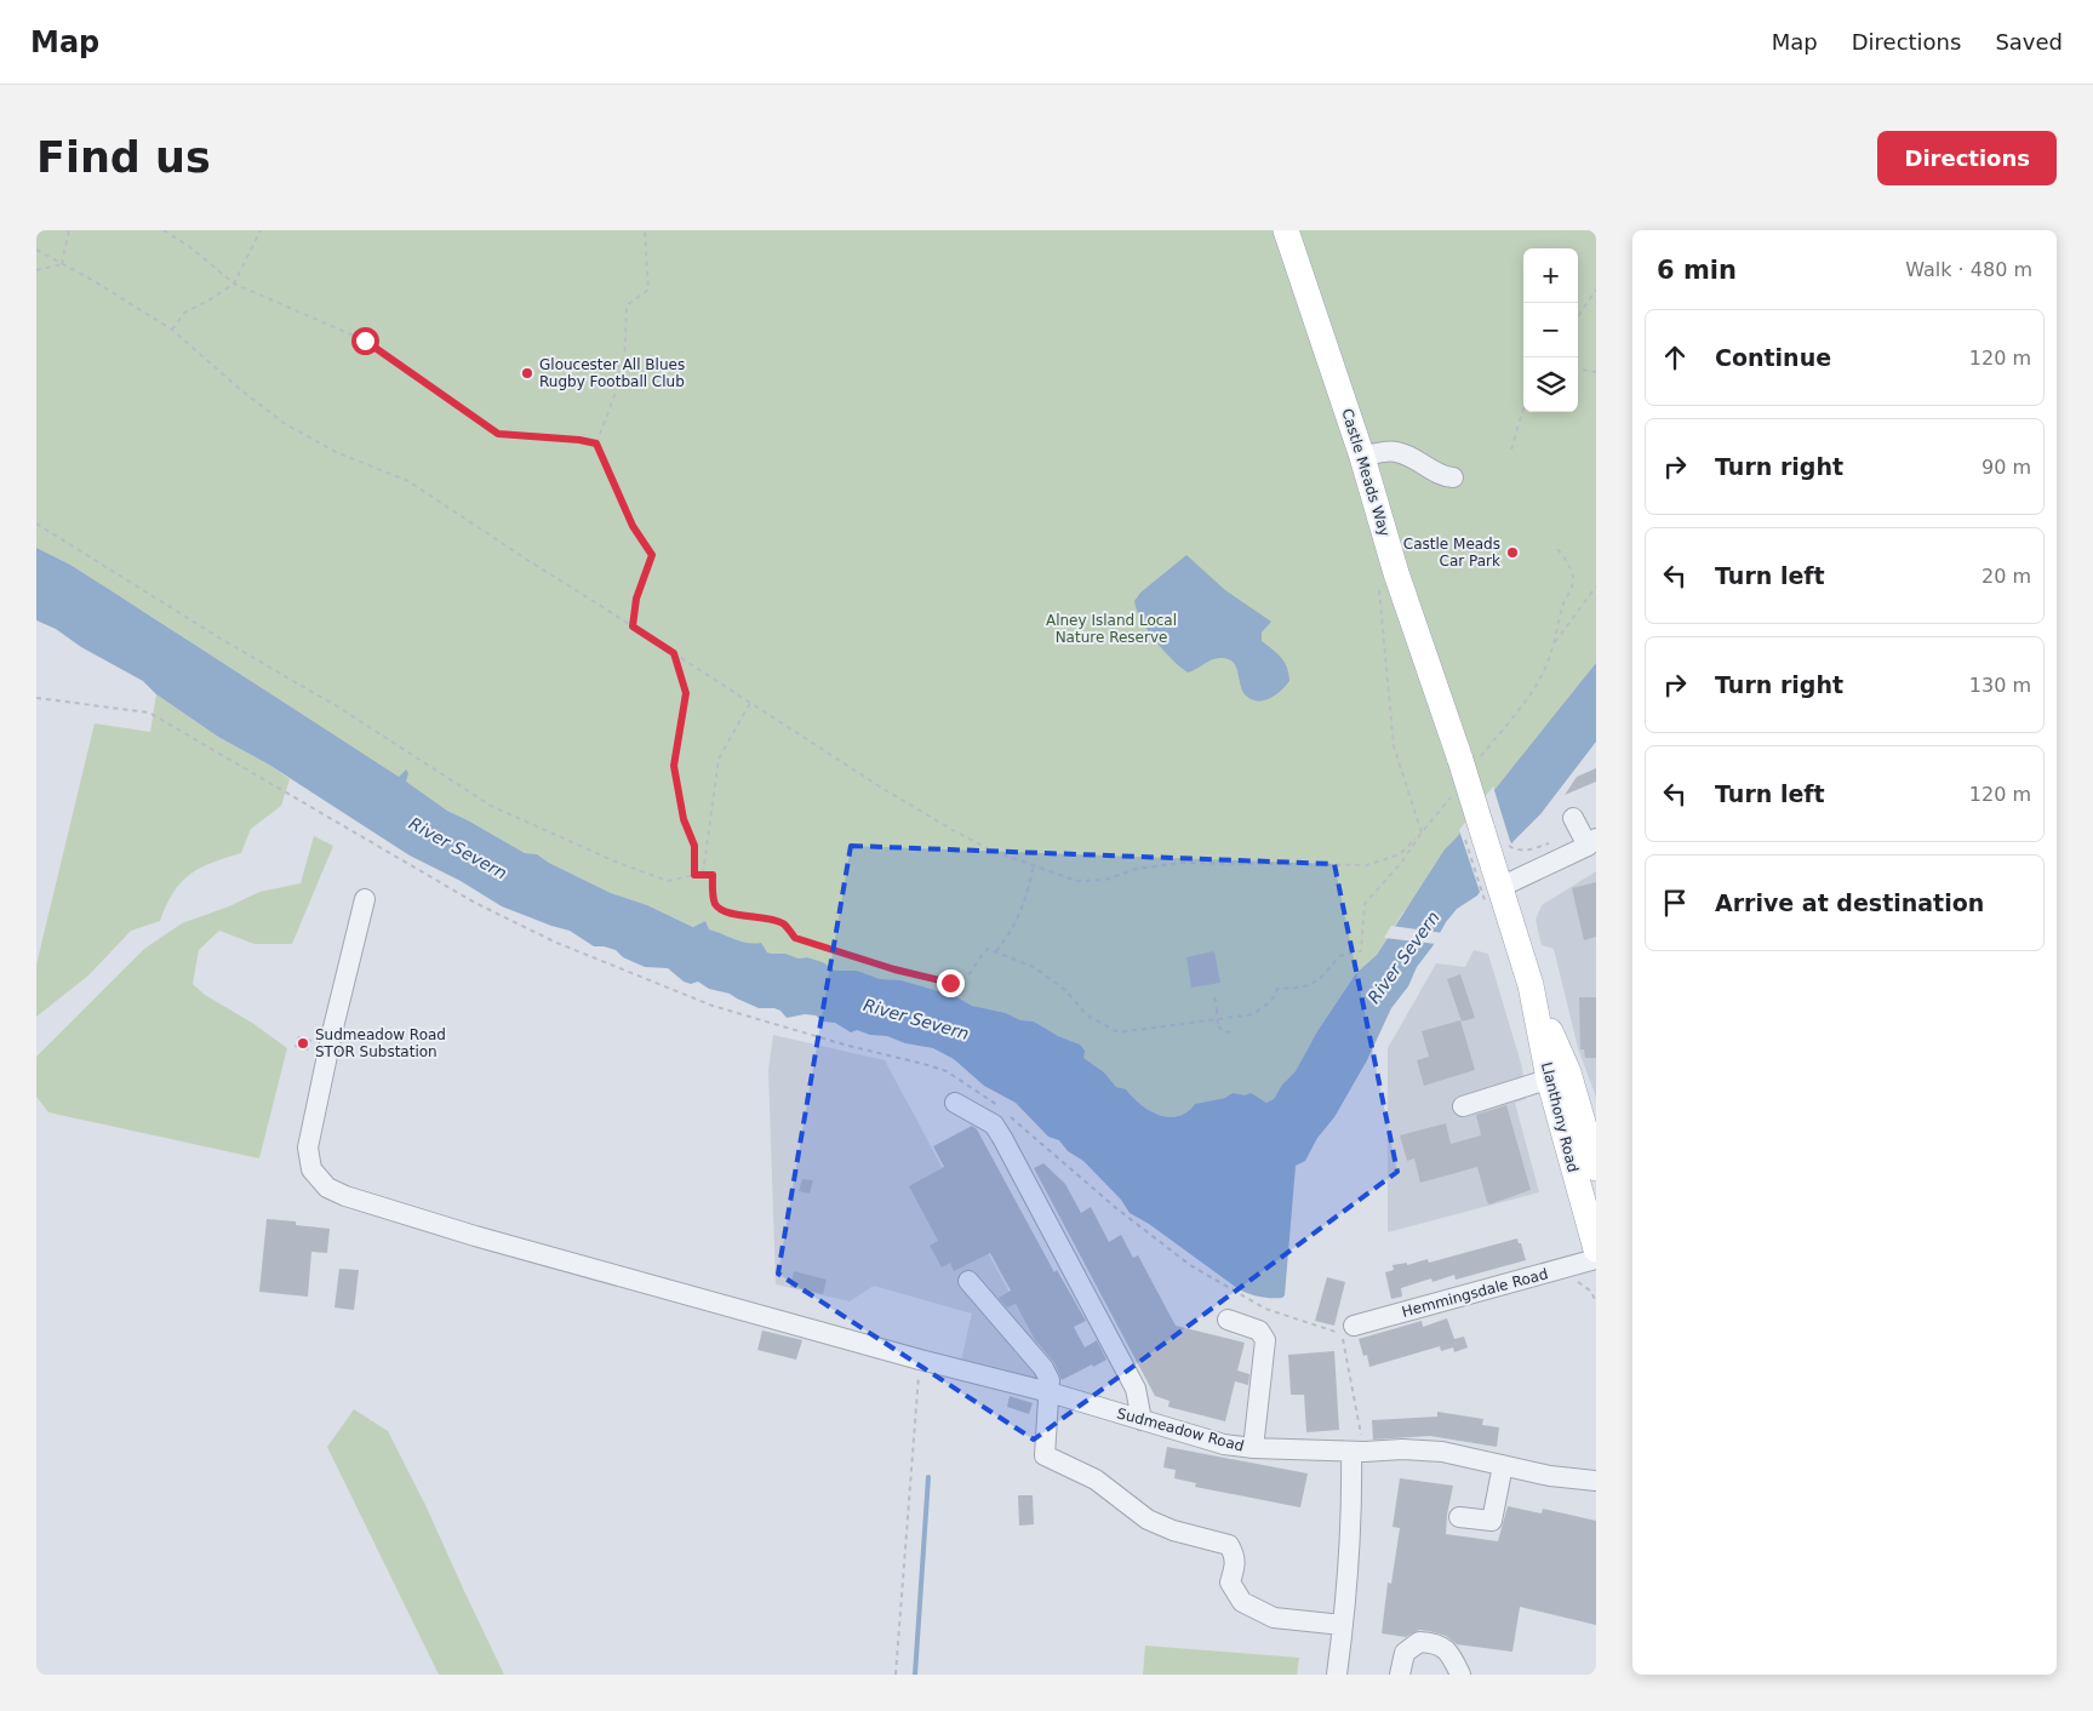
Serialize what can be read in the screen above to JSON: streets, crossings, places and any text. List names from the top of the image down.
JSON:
{
  "streets": {
    "main road": ["Castle Meads Way", "Llanthony Road"],
    "street": ["Hemmingsdale Road", "Sudmeadow Road"]
  },
  "crossings": [
    ["Castle Meads Way", "Llanthony Road"]
  ],
  "water": ["River Severn"],
  "parks": ["Alney Island Local Nature Reserve"],
  "places": ["Gloucester All Blues Rugby Football Club", "Castle Meads Car Park", "Sudmeadow Road STOR Substation"],
  "page": {
    "header": "Map",
    "nav": ["Map", "Directions", "Saved"],
    "buttons": "Directions",
    "title": "Find us",
    "heading": ["6 min", "Walk · 480 m"],
    "map_buttons": ["+", "−"],
    "list": [
      ["Continue", "120 m"],
      ["Turn right", "90 m"],
      ["Turn left", "20 m"],
      ["Turn right", "130 m"],
      ["Turn left", "120 m"],
      "Arrive at destination"
    ]
  }
}
